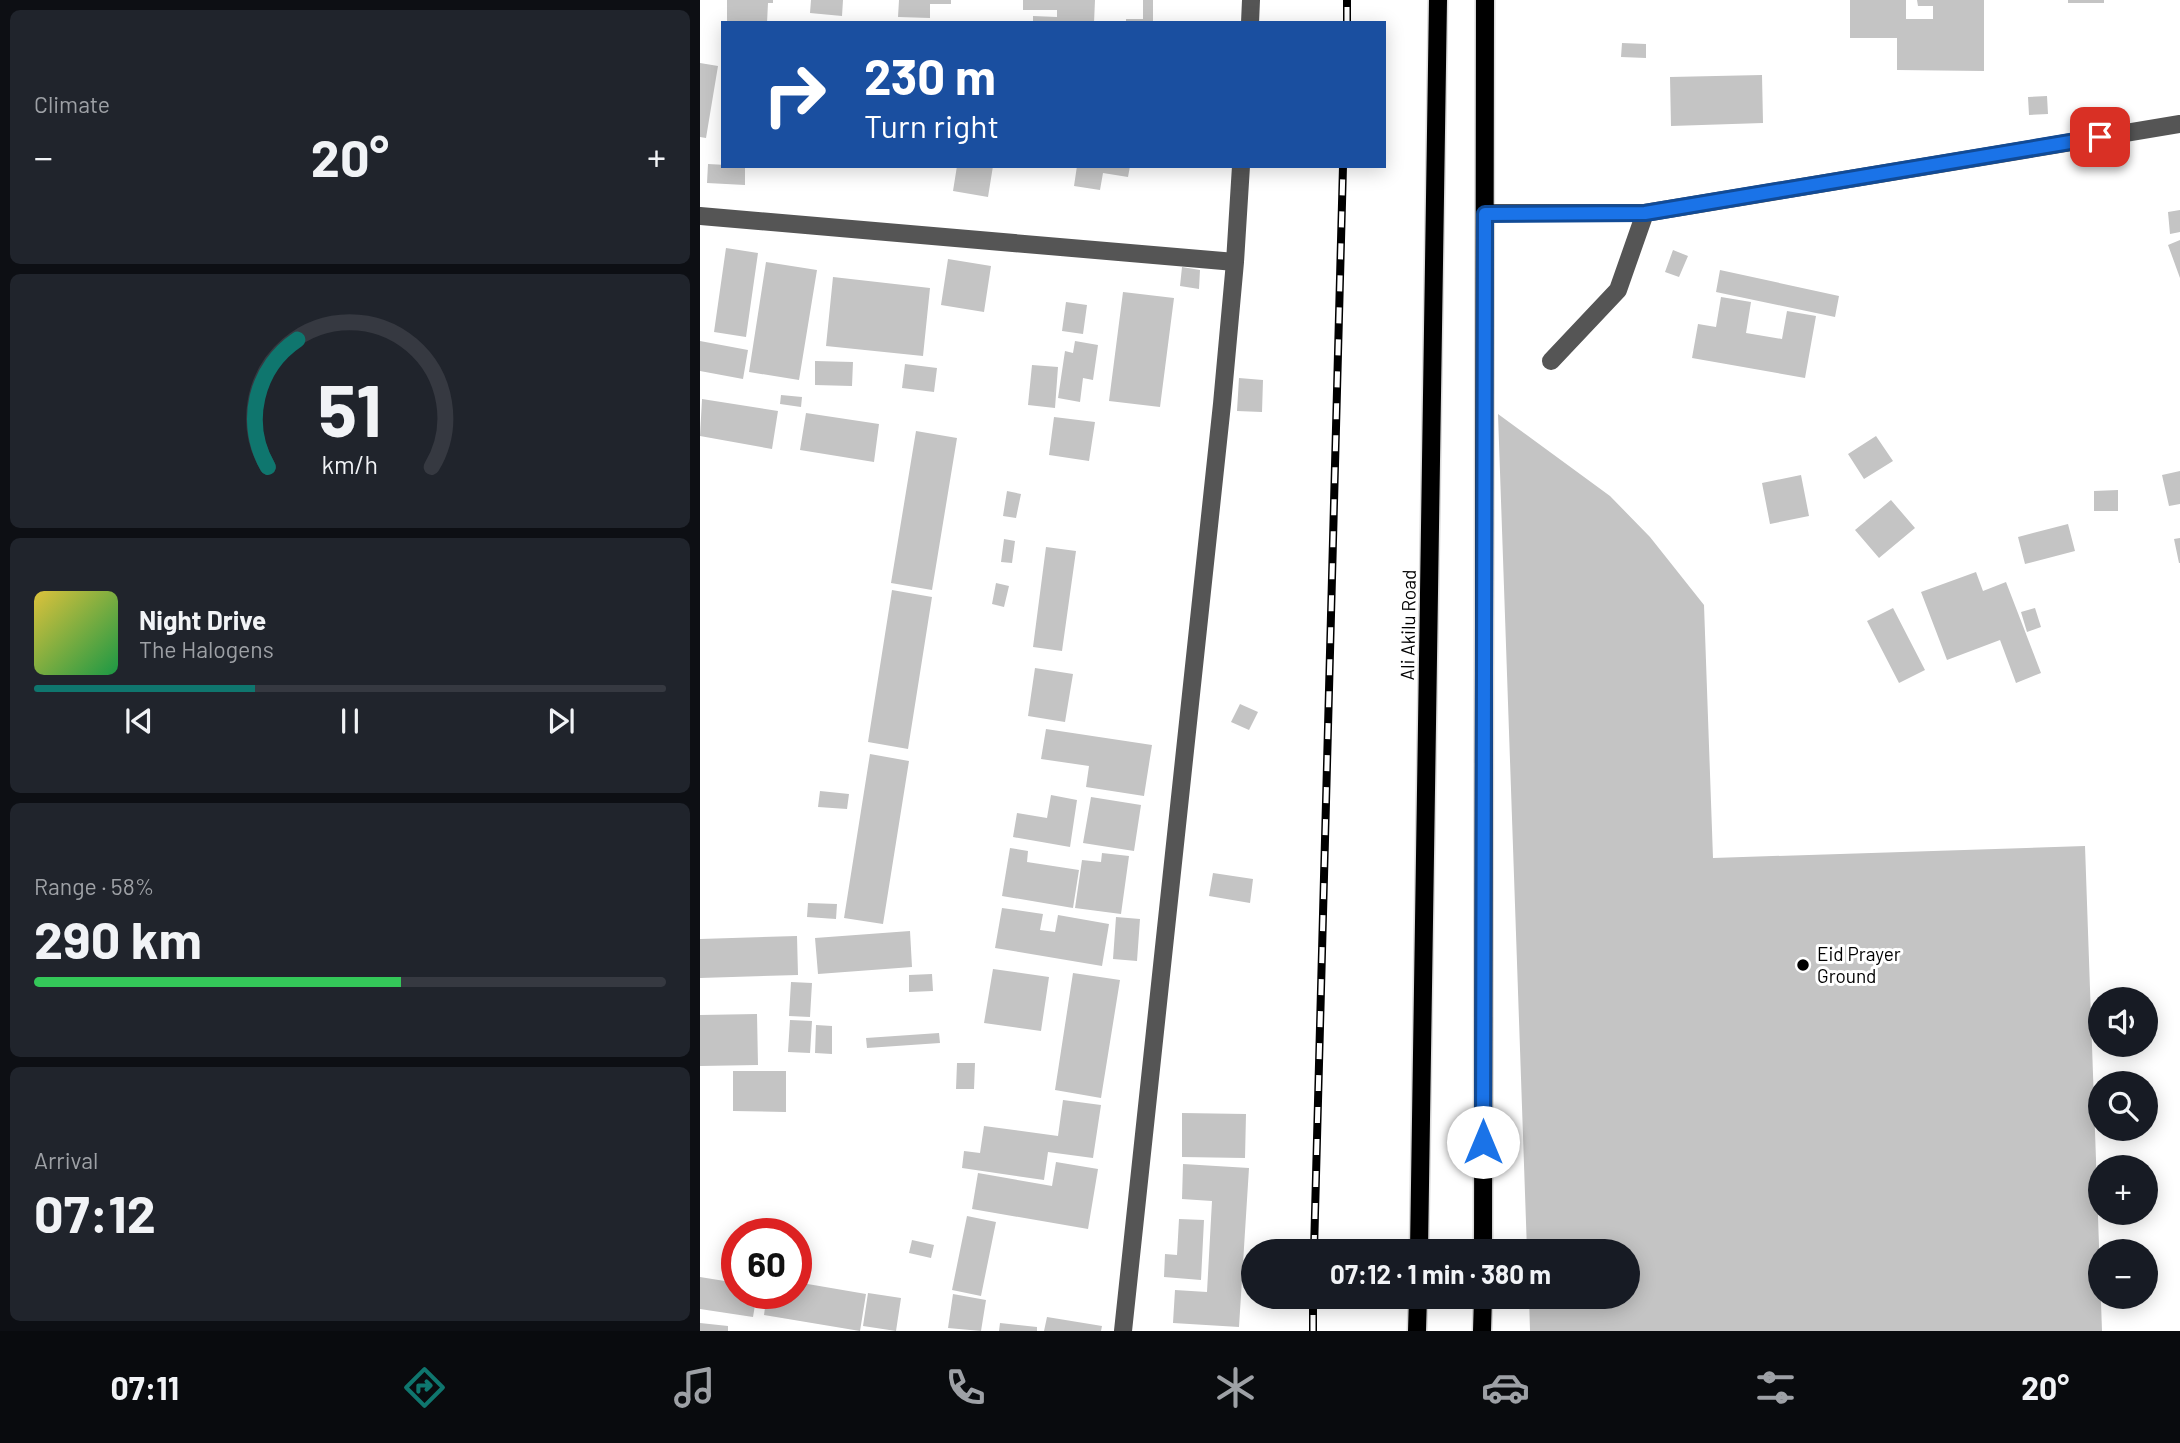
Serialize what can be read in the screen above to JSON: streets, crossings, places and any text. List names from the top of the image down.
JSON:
{
  "streets": {
    "main road": ["Ali Akilu Road"]
  },
  "places": ["Eid Prayer Ground"],
  "page": {
    "tile": [
      "Climate",
      ["Range · 58%", "290 km"],
      ["Arrival", "07:12"]
    ],
    "turn": ["230 m", "Turn right"],
    "heat": ["−", "20°", "+"],
    "song": ["Night Drive", "The Halogens"],
    "map_buttons": ["+", "−"],
    "limit": "60",
    "trip": "07:12 · 1 min · 380 m",
    "tabs": ["07:11", "20°"],
    "gauge": ["51", "km/h"]
  }
}
